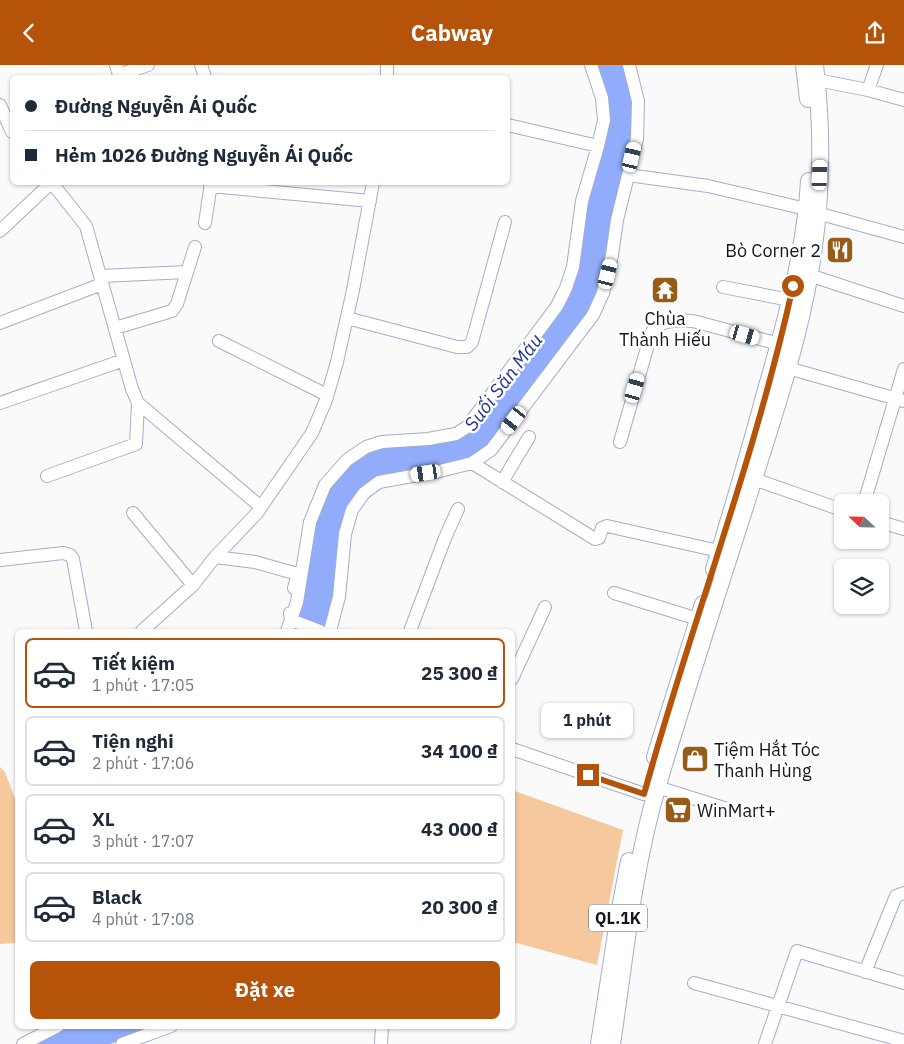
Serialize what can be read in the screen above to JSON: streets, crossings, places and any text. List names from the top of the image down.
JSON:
{
  "streets": {
    "main road": ["QL.1K"]
  },
  "water": ["Suối Săn Máu"],
  "places": {
    "restaurant": ["Bò Corner 2"],
    "temple": ["Chùa Thành Hiếu"],
    "shop": ["Tiệm Hắt Tóc Thanh Hùng"],
    "supermarket": ["WinMart+"]
  },
  "north": "left",
  "page": {
    "header": "Cabway",
    "banner": ["Đường Nguyễn Ái Quốc", "Hẻm 1026 Đường Nguyễn Ái Quốc"],
    "list": [
      {
        "name": "Tiết kiệm",
        "note": "1 phút · 17:05",
        "value": "25 300 ₫"
      },
      {
        "name": "Tiện nghi",
        "note": "2 phút · 17:06",
        "value": "34 100 ₫"
      },
      {
        "name": "XL",
        "note": "3 phút · 17:07",
        "value": "43 000 ₫"
      },
      {
        "name": "Black",
        "note": "4 phút · 17:08",
        "value": "20 300 ₫"
      }
    ],
    "bubble": "1 phút",
    "buttons": "Đặt xe"
  }
}
